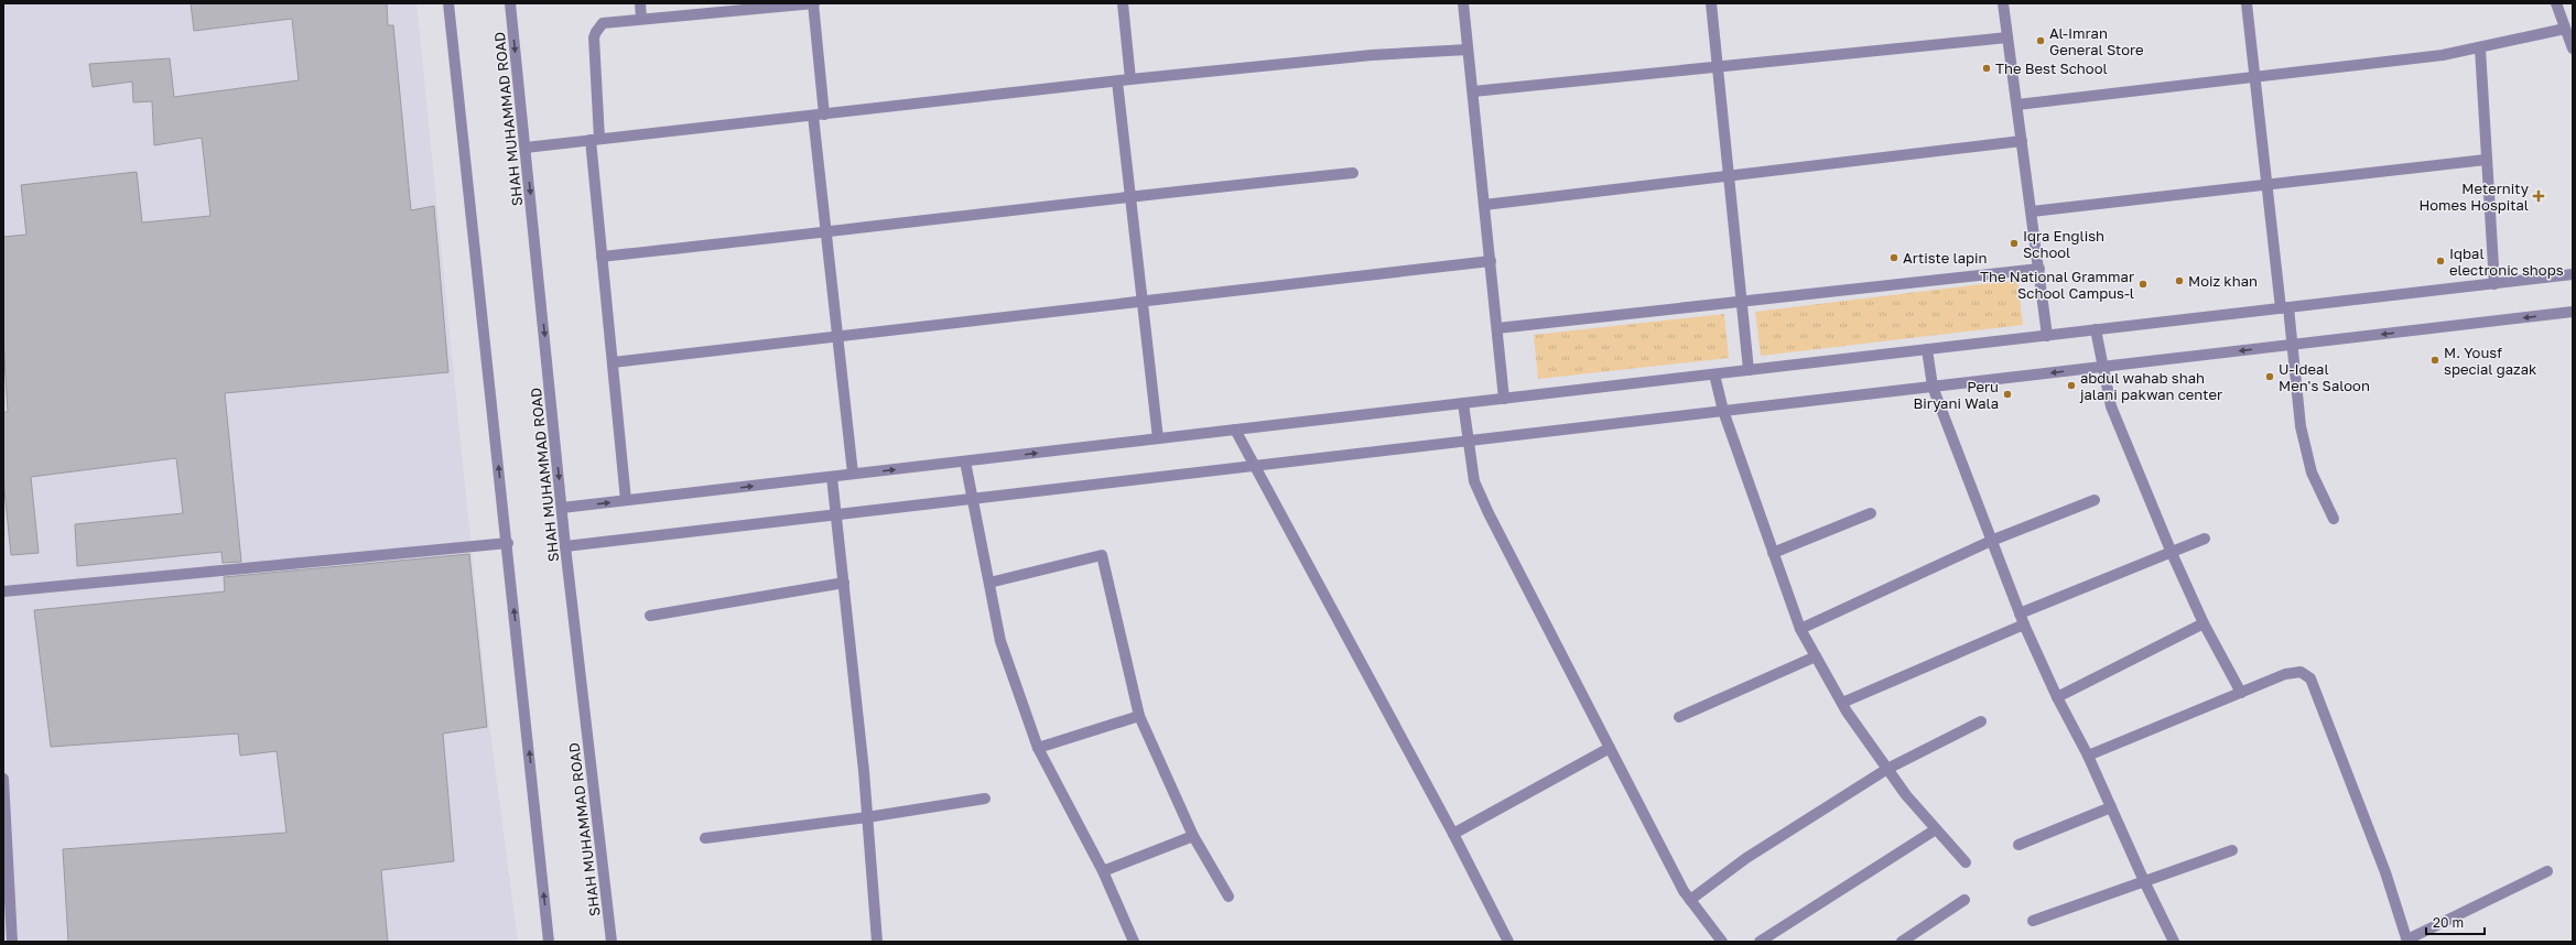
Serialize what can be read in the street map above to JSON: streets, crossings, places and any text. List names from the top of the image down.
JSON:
{
  "streets": {
    "street": ["SHAH MUHAMMAD ROAD"]
  },
  "places": {
    "other": [
      "Al-Imran General Store",
      "The Best School",
      "Iqra English School",
      "Artiste lapin",
      "Iqbal electronic shops",
      "Moiz khan",
      "The National Grammar School Campus-l",
      "M. Yousf special gazak",
      "U-Ideal Men's Saloon",
      "abdul wahab shah jalani pakwan center",
      "Peru Biryani Wala"
    ],
    "health": ["Meternity Homes Hospital"]
  },
  "scale_bar": "20 m"
}
